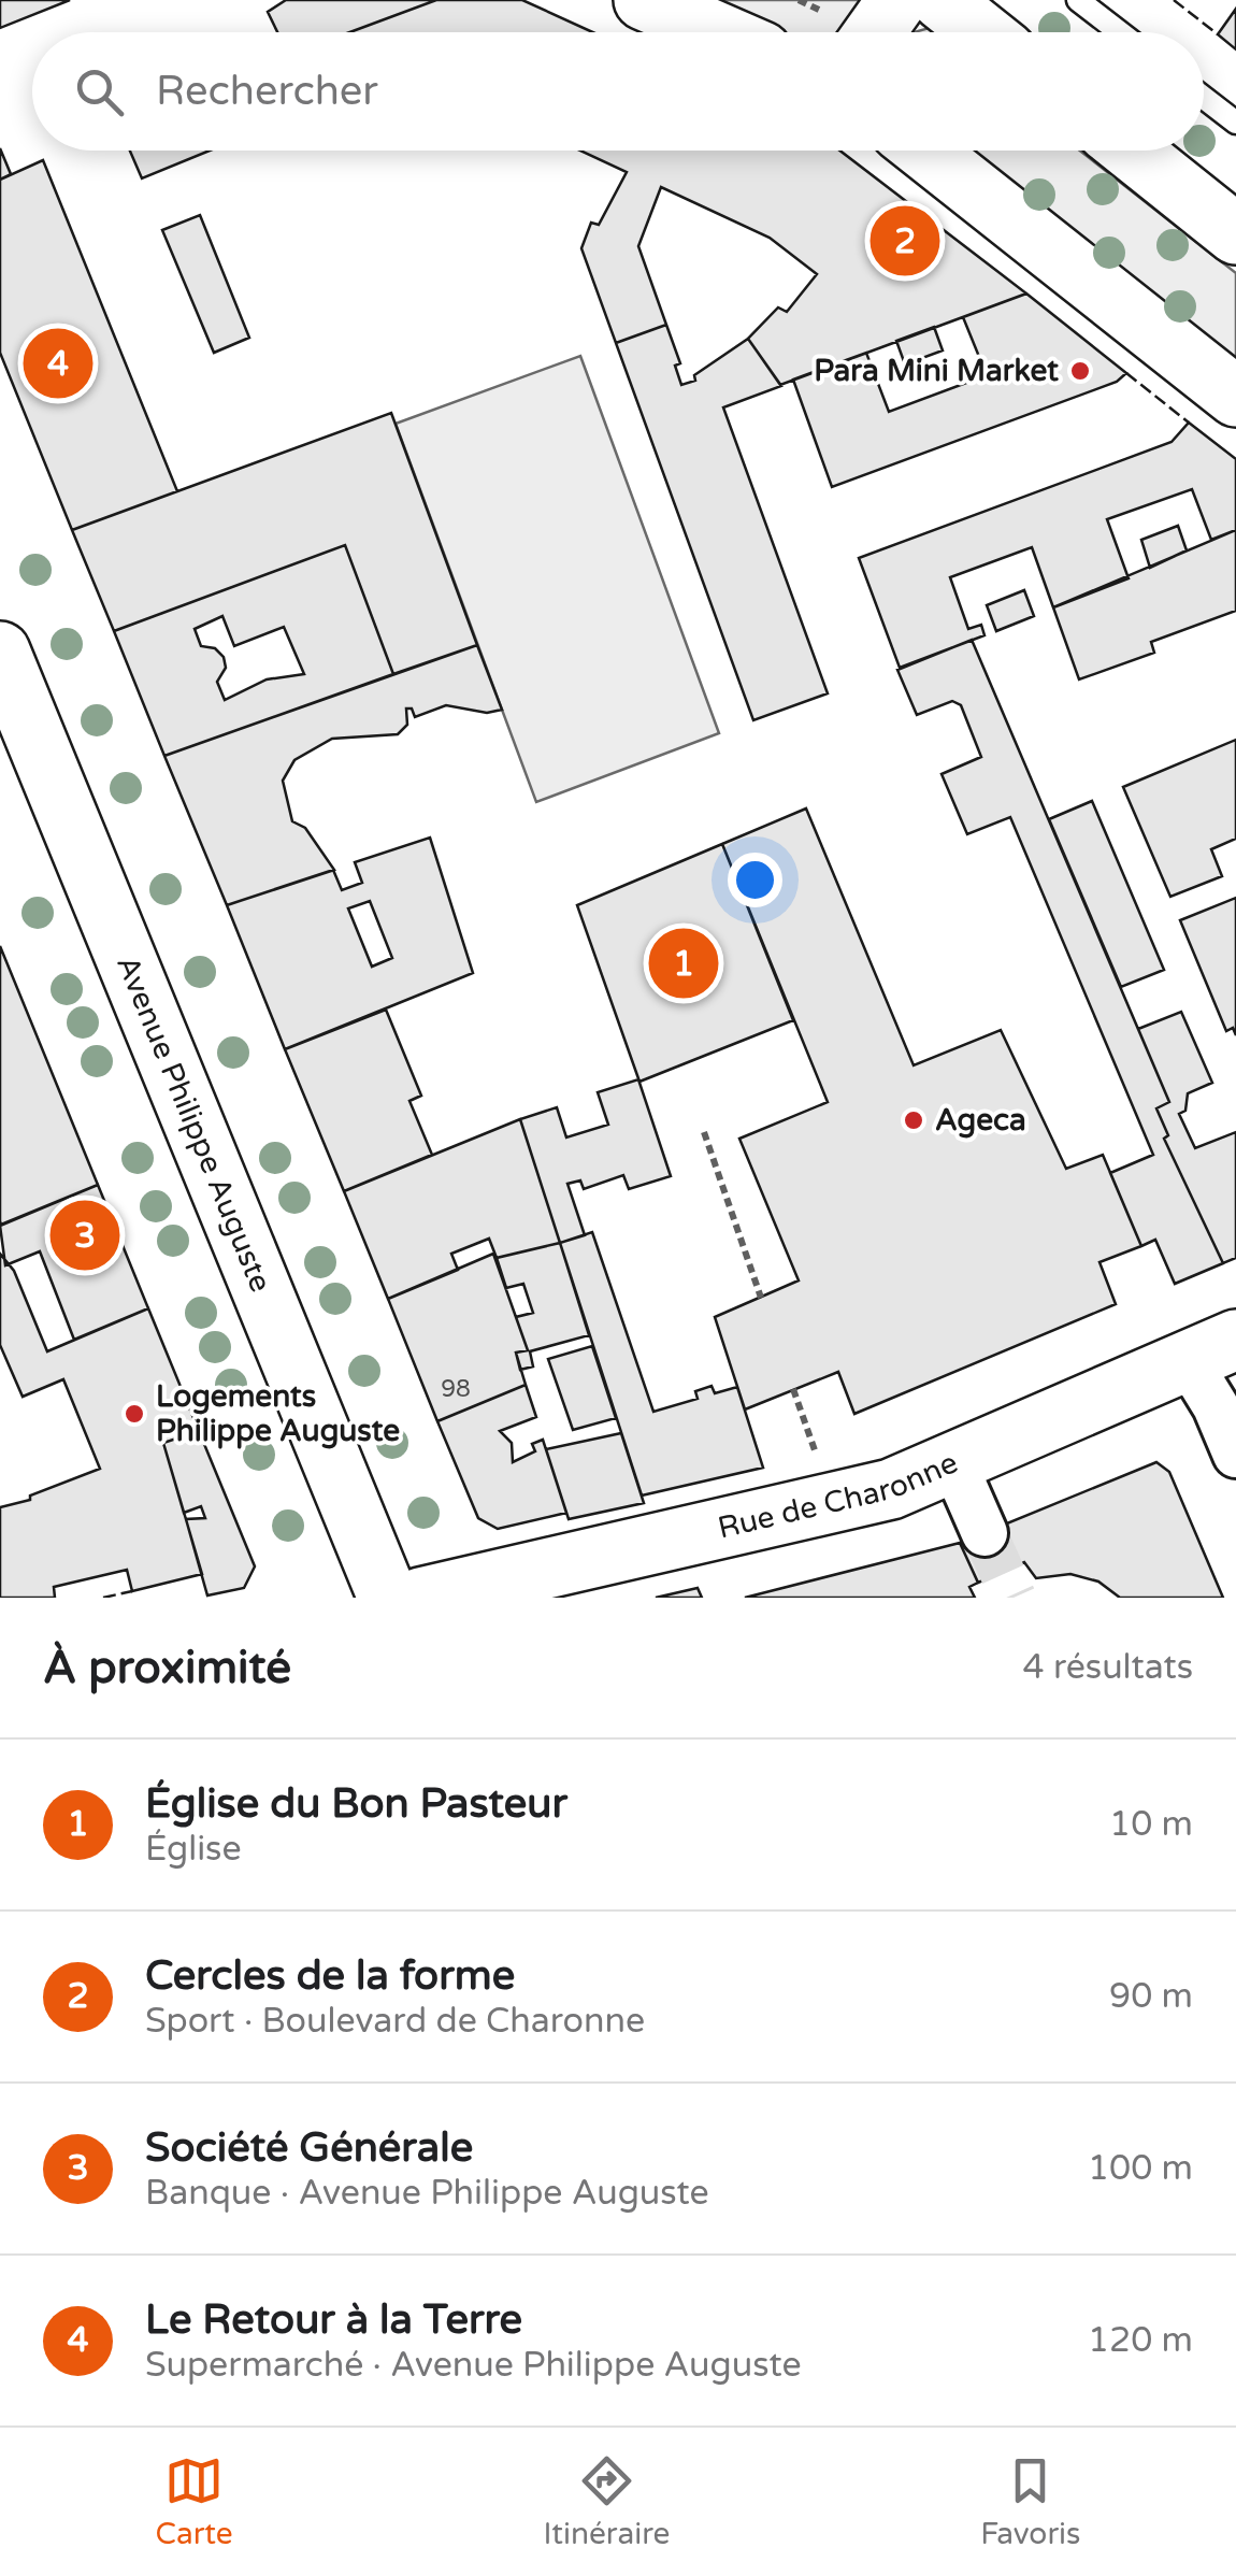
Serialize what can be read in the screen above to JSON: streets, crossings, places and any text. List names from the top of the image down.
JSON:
{
  "streets": {
    "main road": ["Avenue Philippe Auguste", "Rue de Charonne"]
  },
  "places": ["Para Mini Market", "Ageca", "Logements Philippe Auguste"],
  "house_numbers": ["98"],
  "page": {
    "search": "Rechercher",
    "pins": [
      "2",
      "4",
      "1",
      "3"
    ],
    "heading": ["À proximité", "4 résultats"],
    "list": [
      {
        "mark": "1",
        "name": "Église du Bon Pasteur",
        "note": "Église",
        "value": "10 m"
      },
      {
        "mark": "2",
        "name": "Cercles de la forme",
        "note": "Sport · Boulevard de Charonne",
        "value": "90 m"
      },
      {
        "mark": "3",
        "name": "Société Générale",
        "note": "Banque · Avenue Philippe Auguste",
        "value": "100 m"
      },
      {
        "mark": "4",
        "name": "Le Retour à la Terre",
        "note": "Supermarché · Avenue Philippe Auguste",
        "value": "120 m"
      }
    ],
    "nav": ["Carte", "Itinéraire", "Favoris"]
  }
}
